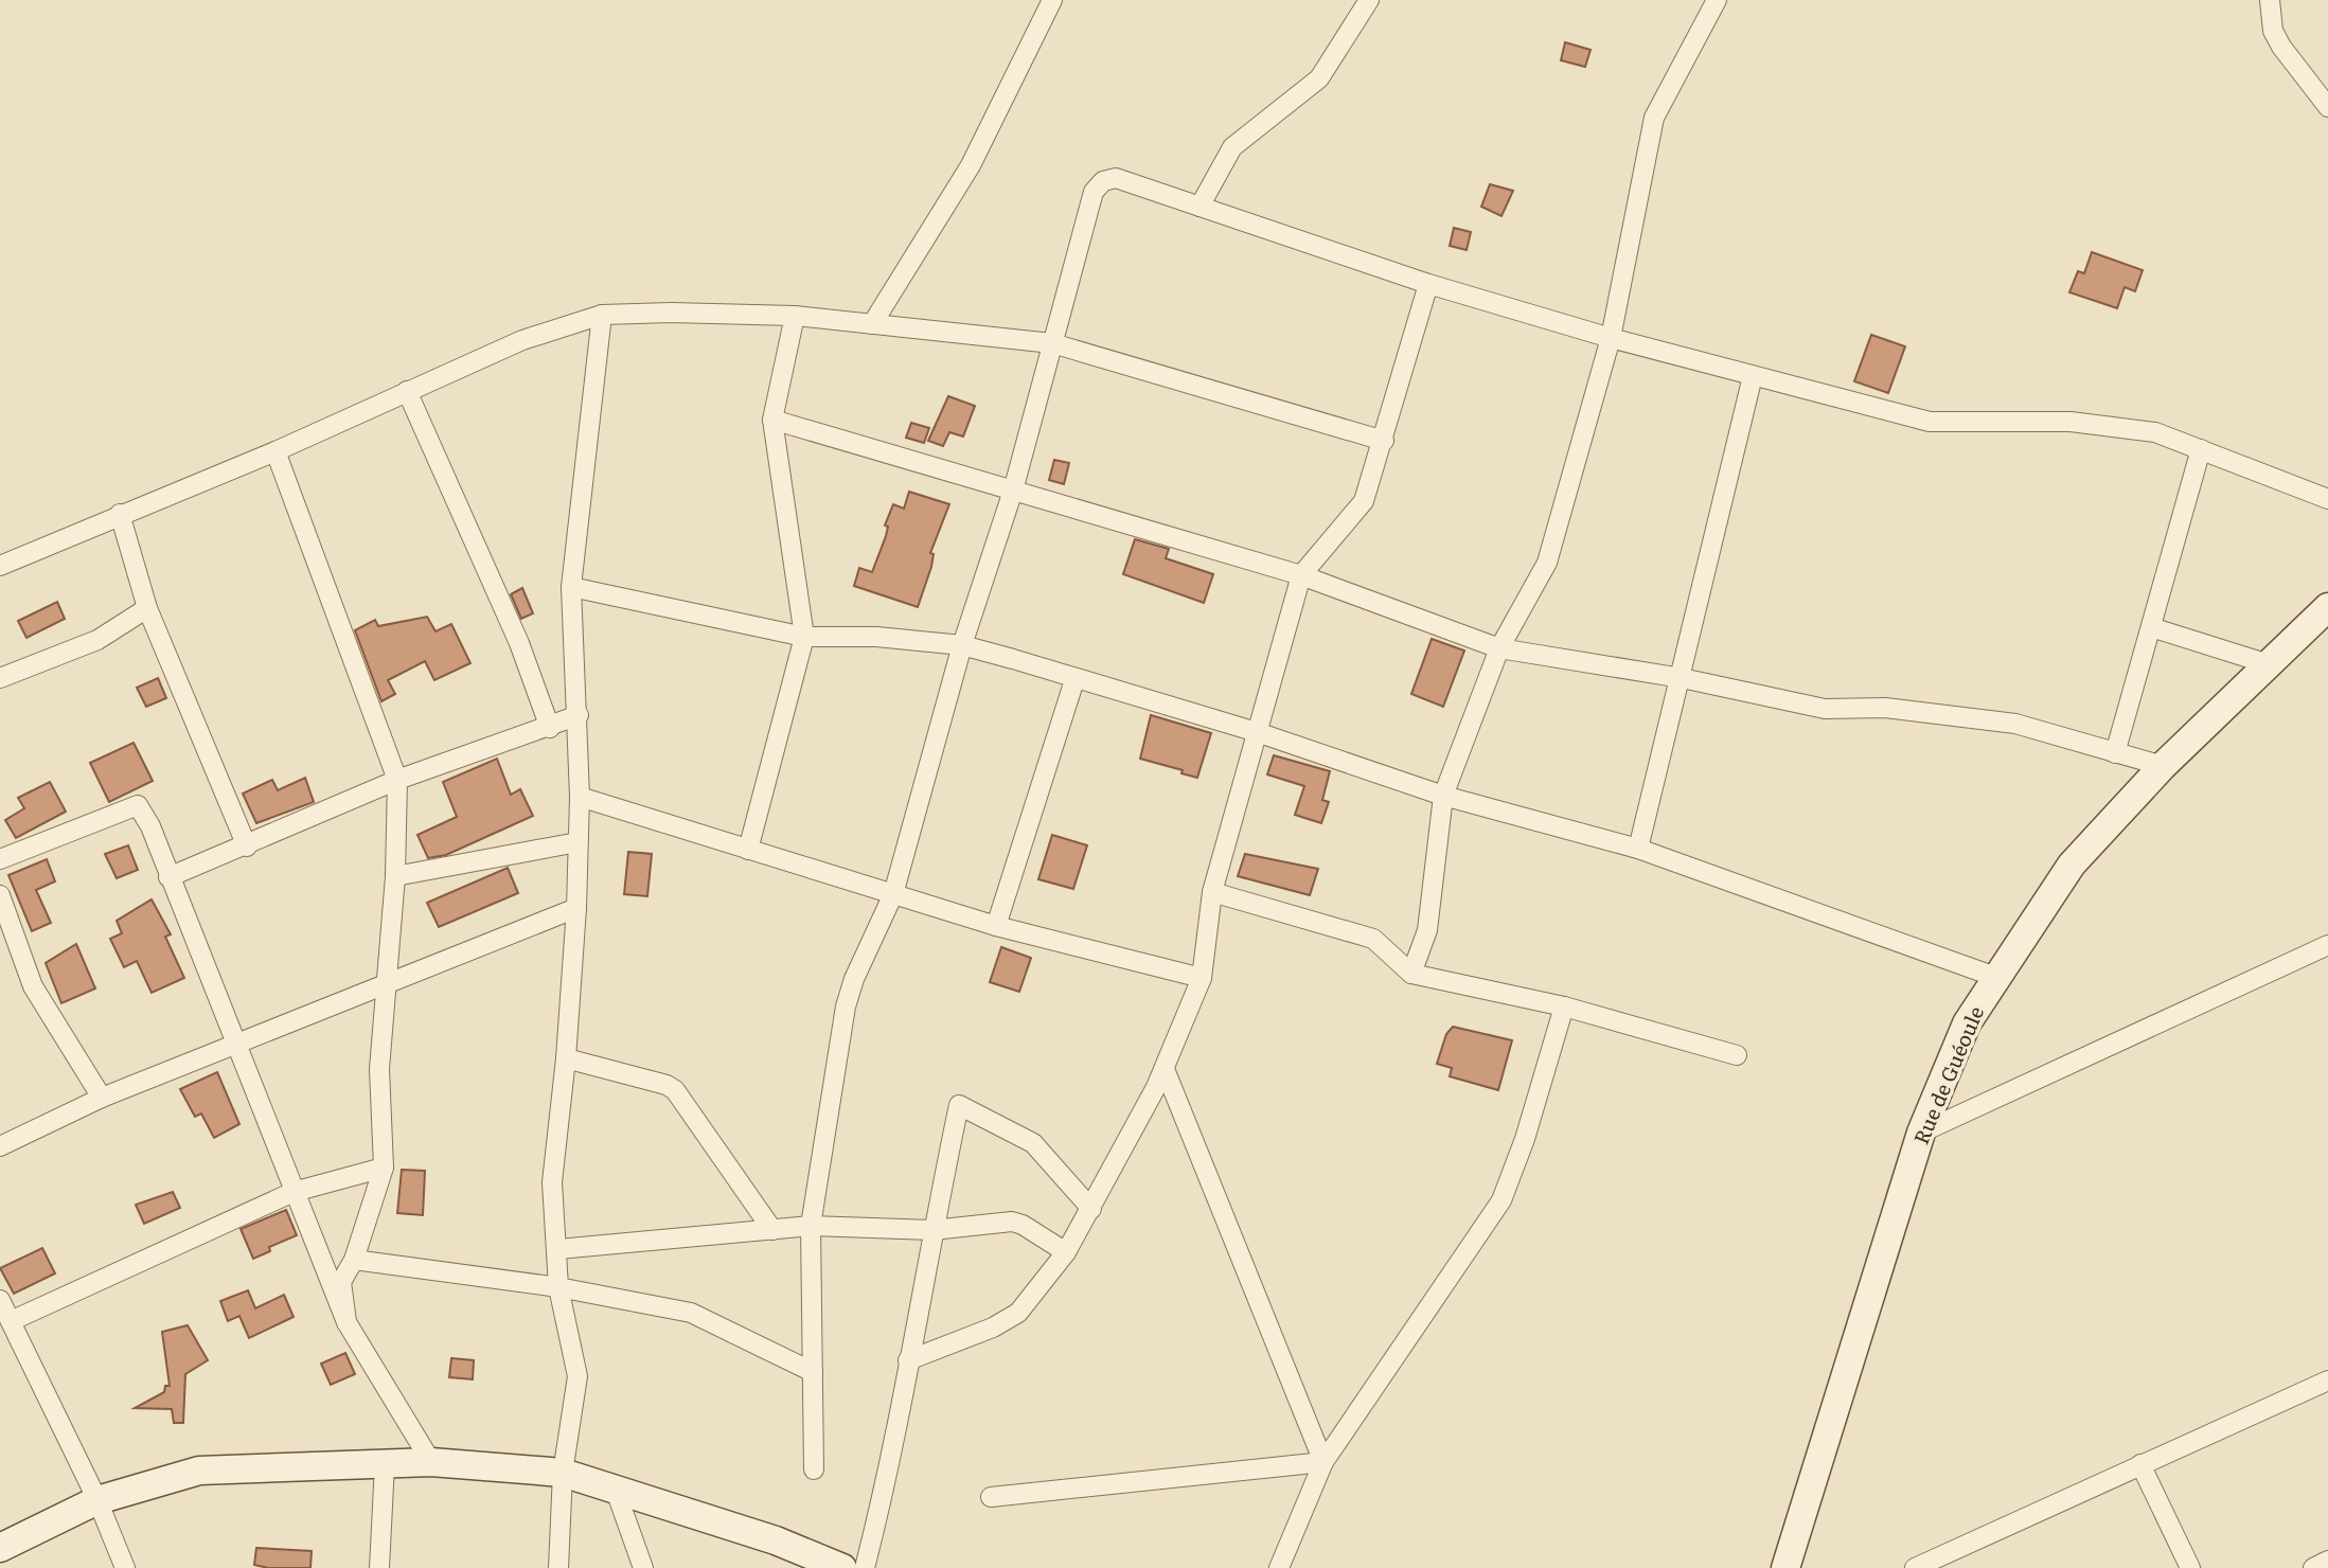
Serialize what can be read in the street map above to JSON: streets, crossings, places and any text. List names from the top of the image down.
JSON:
{
  "streets": {
    "main road": ["Rue de Guéoule"]
  }
}
